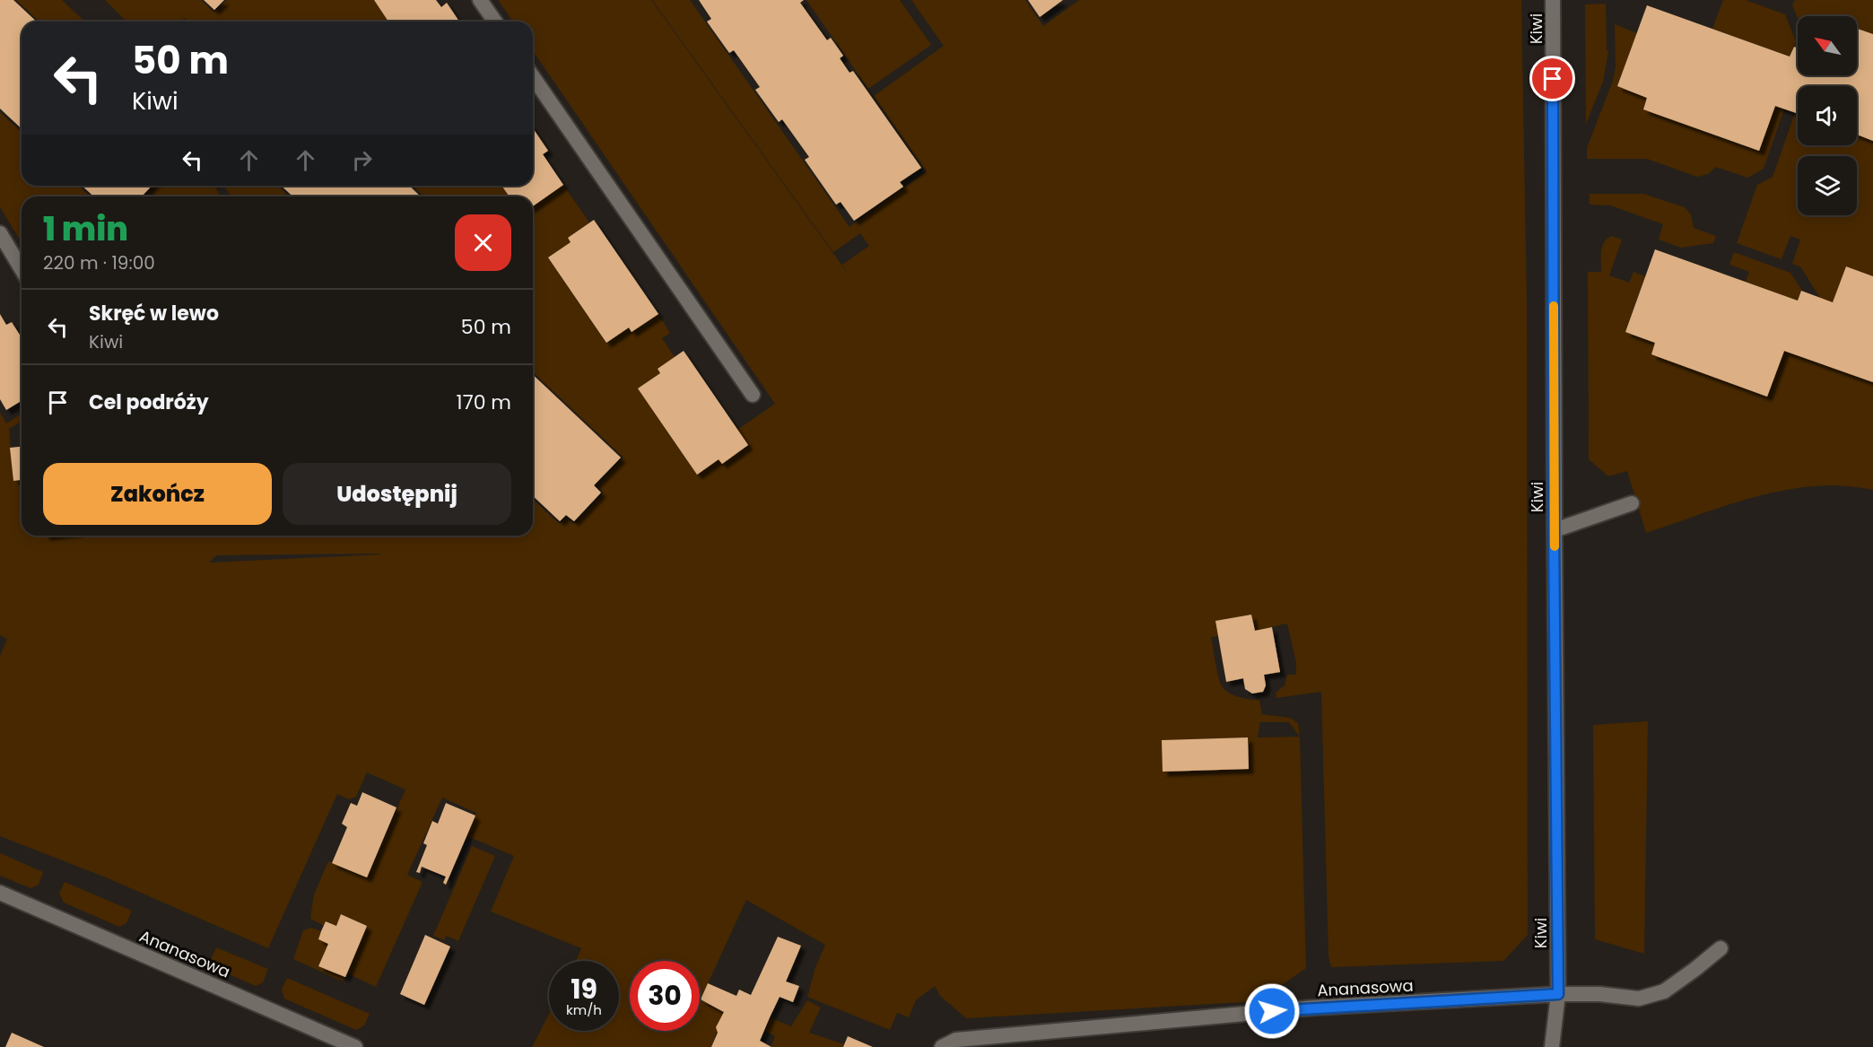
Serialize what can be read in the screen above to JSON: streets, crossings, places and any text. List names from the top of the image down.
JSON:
{
  "streets": {
    "street": ["Kiwi", "Ananasowa"]
  },
  "crossings": [
    ["Kiwi", "Ananasowa"]
  ],
  "north": "top left",
  "page": {
    "turn": ["50 m", "Kiwi"],
    "heading": ["1 min", "220 m · 19:00"],
    "list": [
      {
        "name": "Skręć w lewo",
        "note": "Kiwi",
        "value": "50 m"
      },
      {
        "name": "Cel podróży",
        "value": "170 m"
      }
    ],
    "buttons": ["Zakończ", "Udostępnij"],
    "speed": "19 km/h",
    "limit": "30"
  }
}
